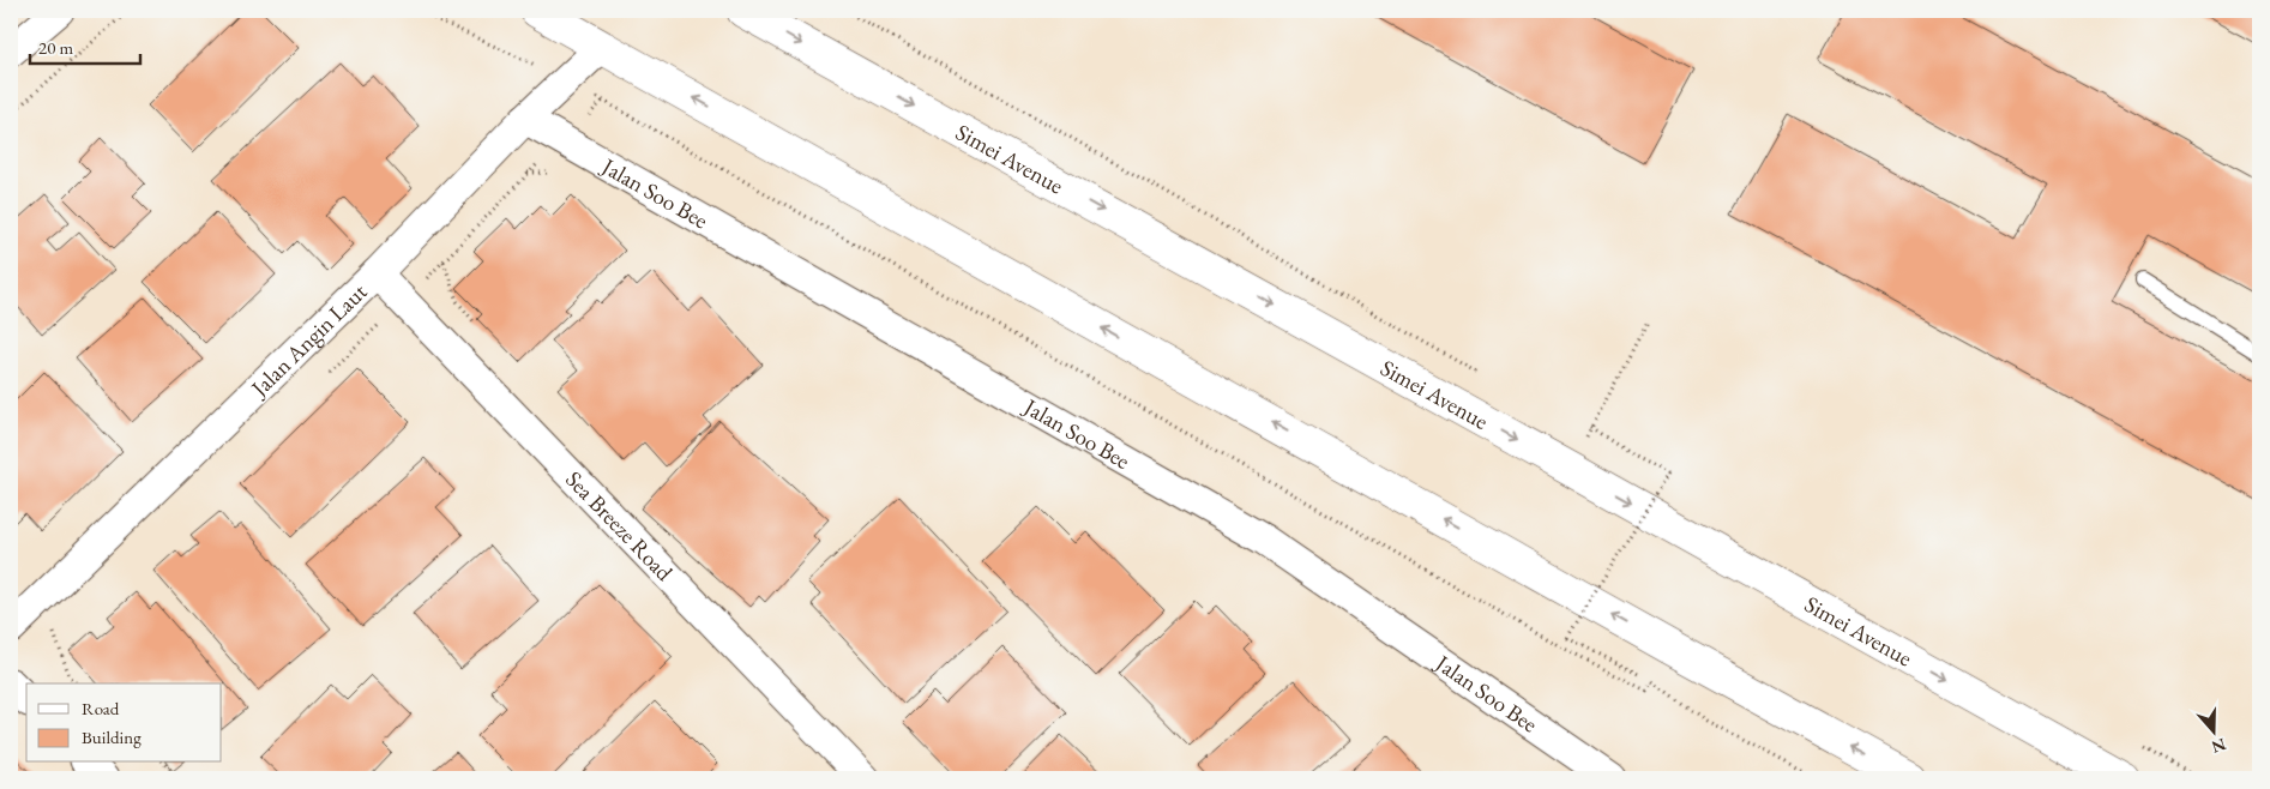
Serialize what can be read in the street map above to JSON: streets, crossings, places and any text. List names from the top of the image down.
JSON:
{
  "streets": {
    "main road": ["Simei Avenue"],
    "street": ["Jalan Soo Bee", "Jalan Angin Laut", "Sea Breeze Road"]
  },
  "crossings": [
    ["Jalan Soo Bee", "Jalan Angin Laut"],
    ["Jalan Angin Laut", "Sea Breeze Road"]
  ],
  "legend": ["Road", "Building"],
  "scale_bar": "20 m",
  "north": "bottom"
}
